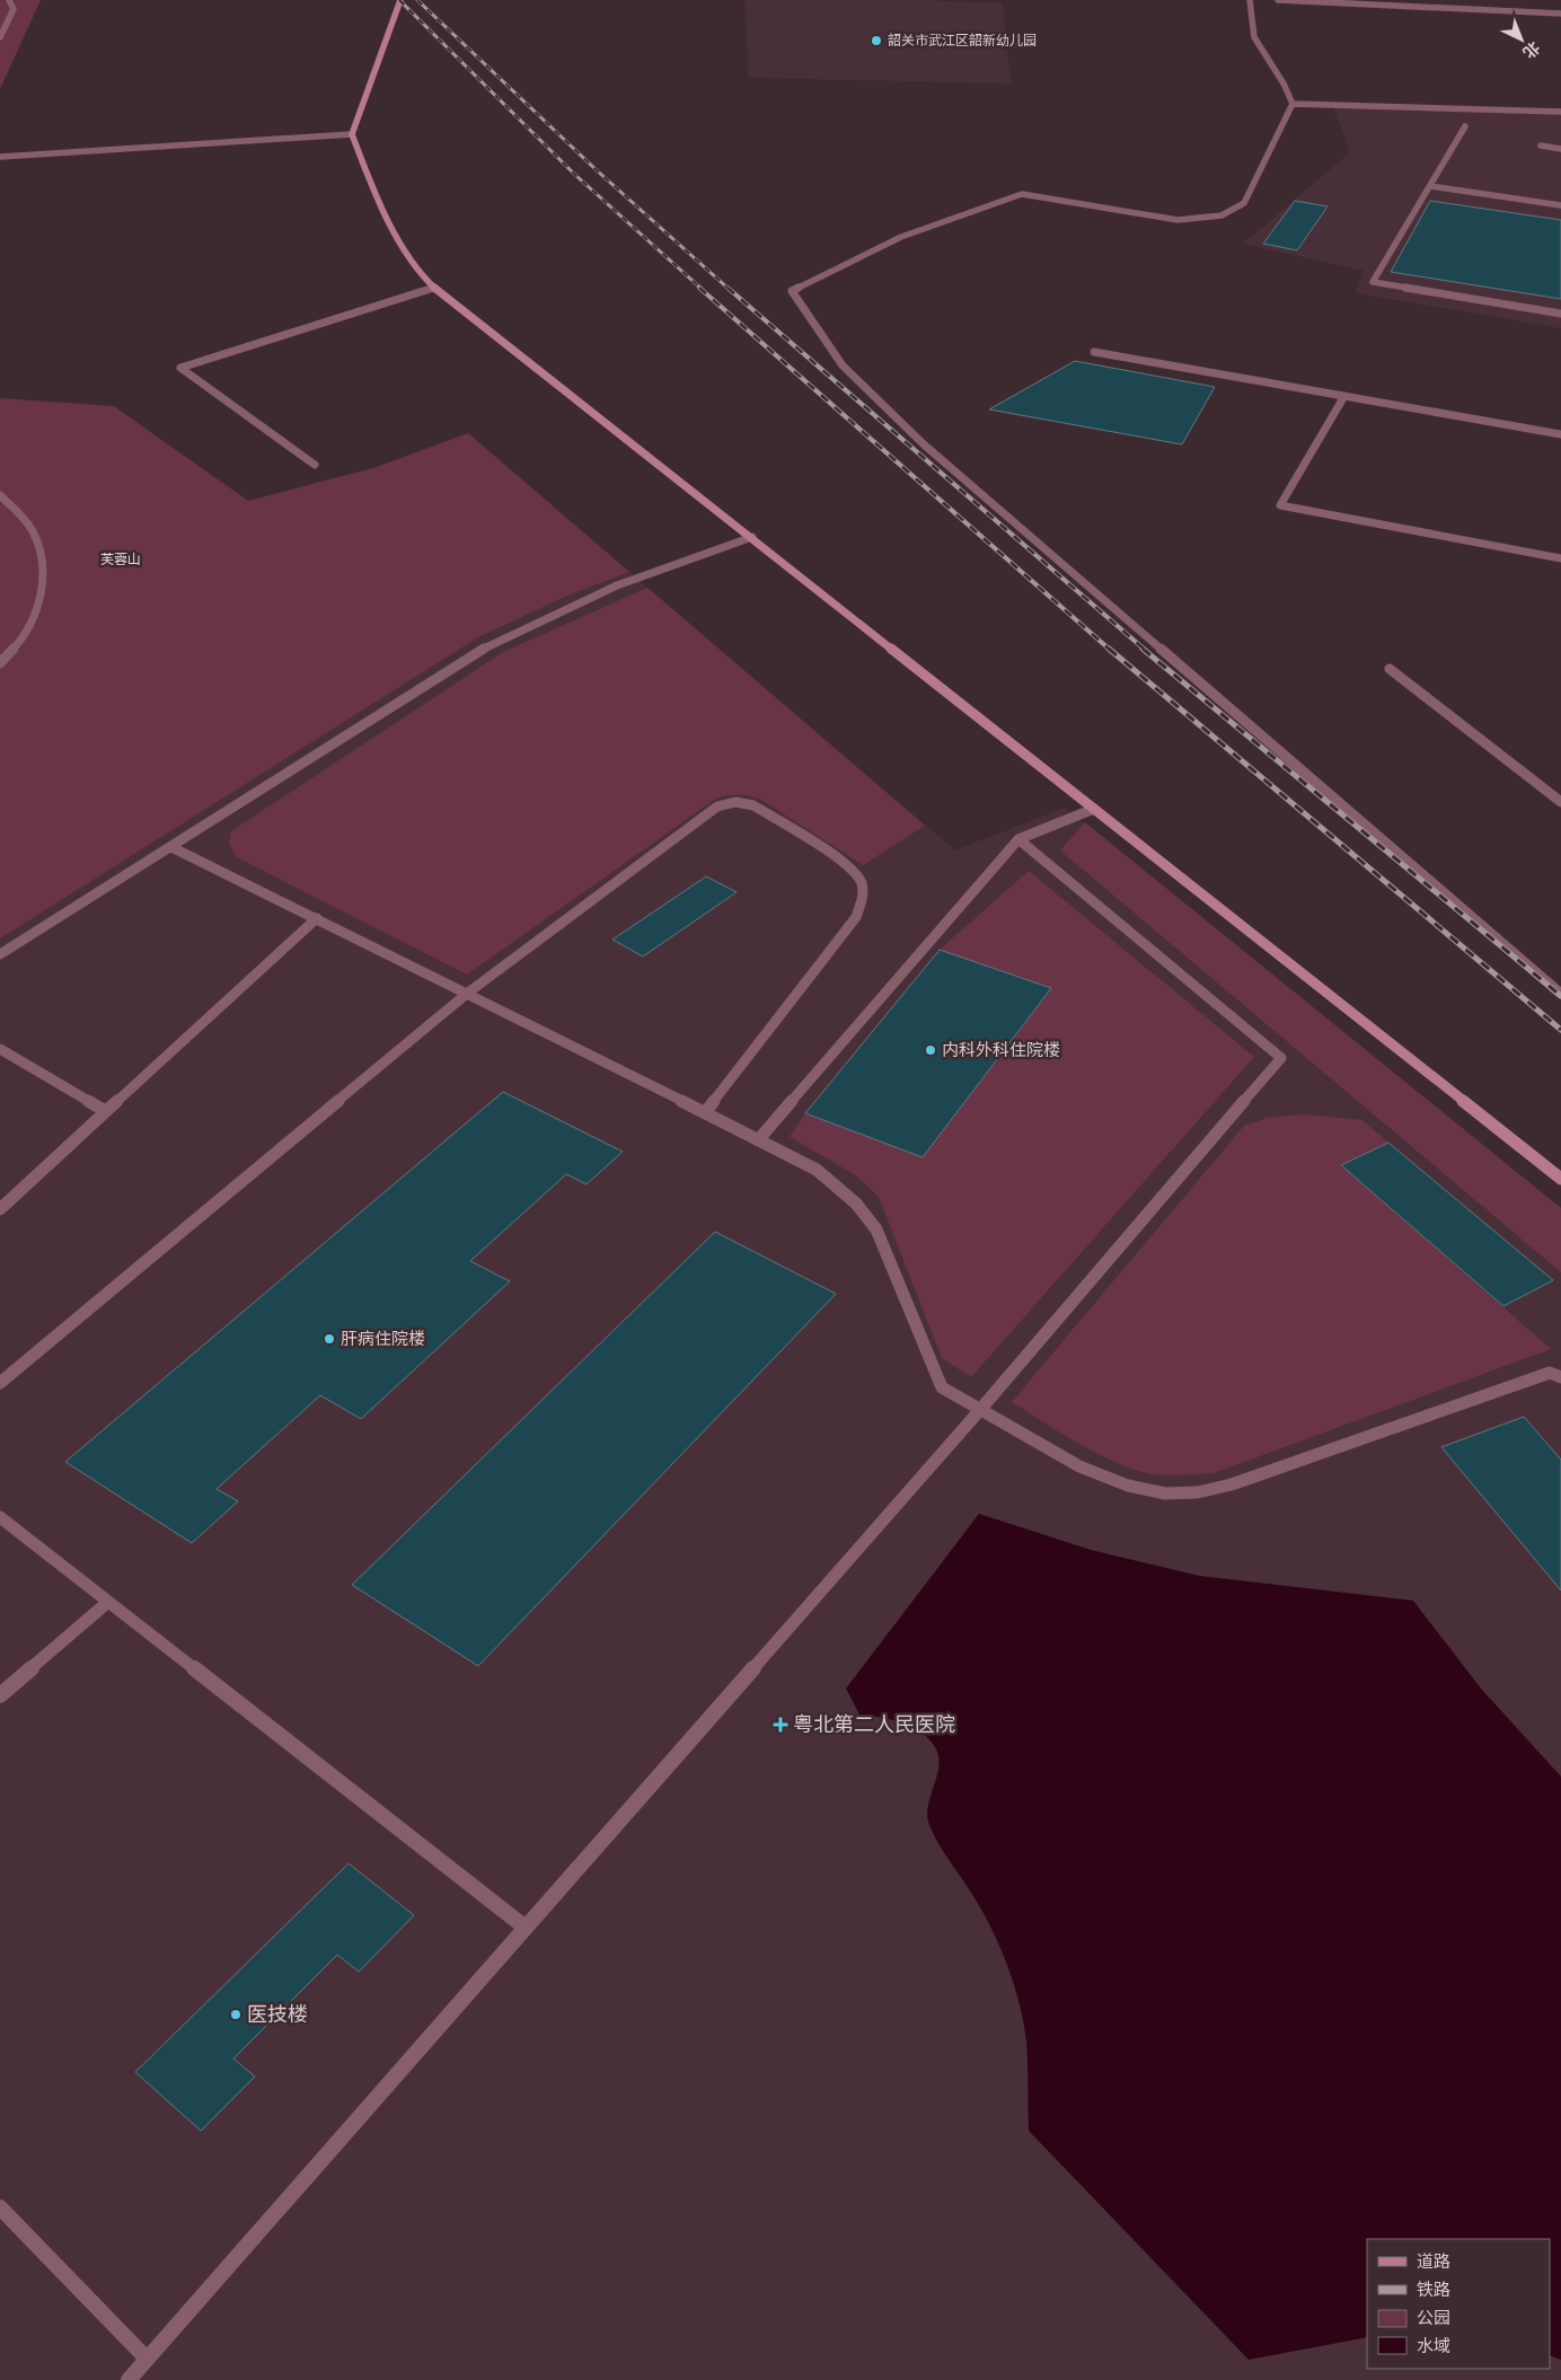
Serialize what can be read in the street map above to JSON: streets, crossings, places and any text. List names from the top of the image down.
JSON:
{
  "parks": ["芙蓉山"],
  "places": {
    "other": [
      "韶关市武江区韶新幼儿园",
      "内科外科住院楼",
      "肝病住院楼",
      "医技楼"
    ],
    "health": ["粤北第二人民医院"]
  },
  "legend": [
    "道路",
    "铁路",
    "公园",
    "水域"
  ],
  "north": "bottom right"
}
